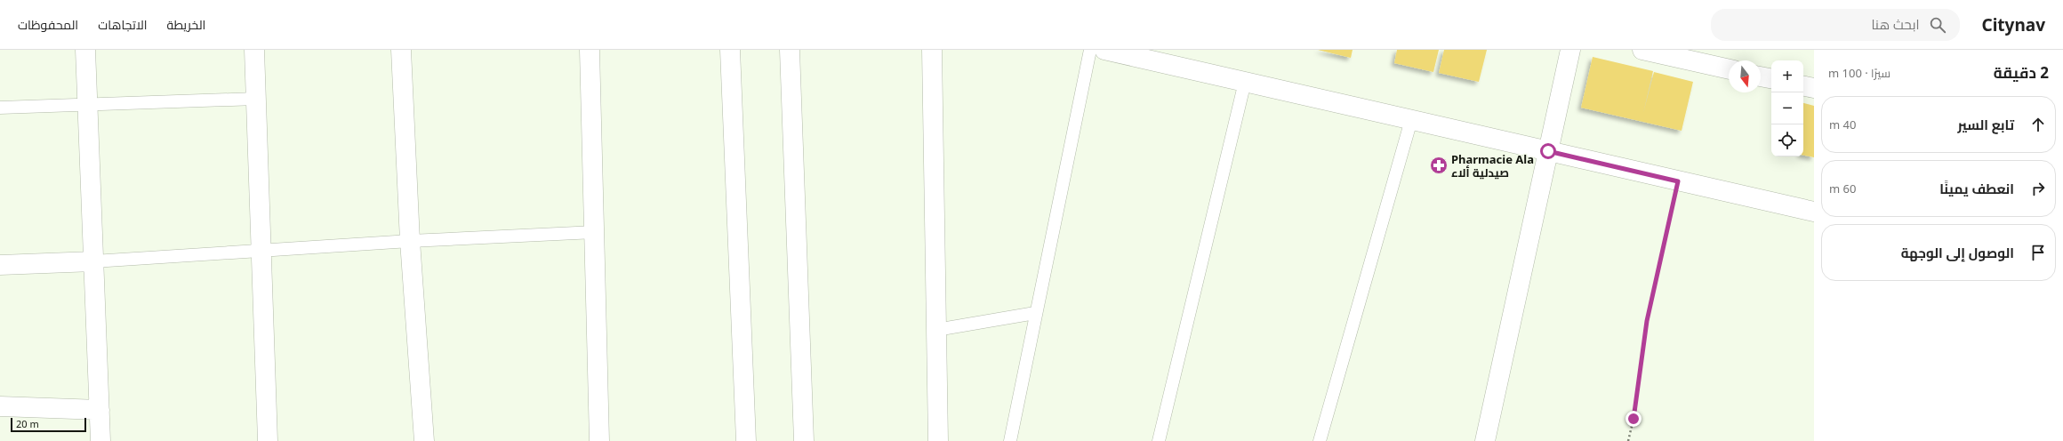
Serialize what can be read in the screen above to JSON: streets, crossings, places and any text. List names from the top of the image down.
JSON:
{
  "places": {
    "pharmacy": ["Pharmacie Ala صيدلية ألاء"]
  },
  "scale_bar": "20 m",
  "north": "bottom",
  "page": {
    "header": "Citynav",
    "search": "ابحث هنا",
    "nav": ["الخريطة", "الاتجاهات", "المحفوظات"],
    "heading": ["2 دقيقة", "سيرًا · 100 m"],
    "map_buttons": ["+", "−"],
    "list": [
      ["تابع السير", "40 m"],
      ["انعطف يمينًا", "60 m"],
      "الوصول إلى الوجهة"
    ],
    "scale": "20 m"
  }
}
